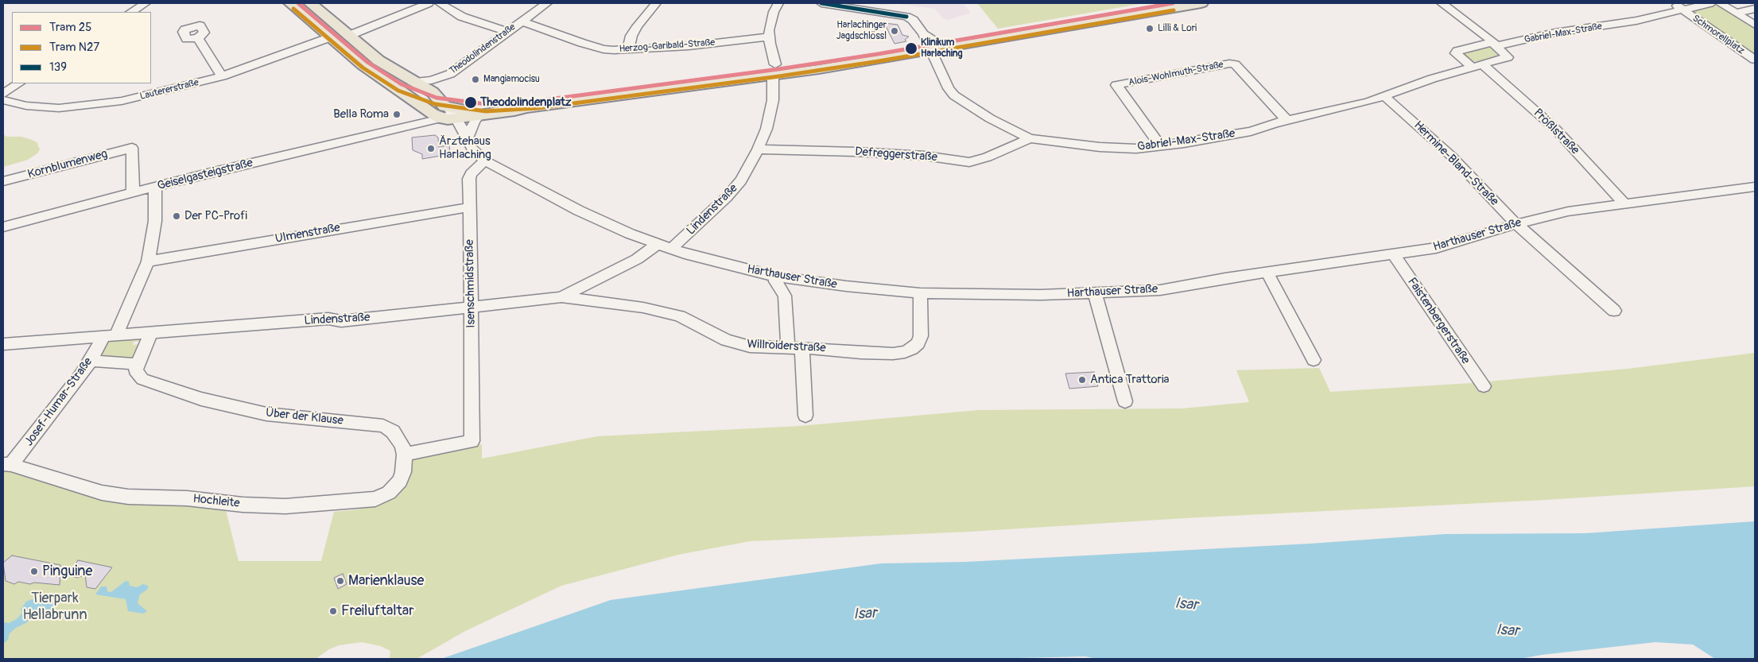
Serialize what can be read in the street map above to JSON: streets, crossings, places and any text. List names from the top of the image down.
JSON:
{
  "streets": {
    "main road": ["Geiselgasteigstraße"],
    "street": [
      "Gabriel-Max-Straße",
      "Schmorellplatz",
      "Herzog-Garibald-Straße",
      "Theodolindenstraße",
      "Alois-Wohlmuth-Straße",
      "Lautererstraße",
      "Prößlstraße",
      "Defreggerstraße",
      "Hermine-Bland-Straße",
      "Kornblumenweg",
      "Lindenstraße",
      "Ulmenstraße",
      "Harthauser Straße",
      "Isenschmidstraße",
      "Faistenbergerstraße",
      "Willroiderstraße",
      "Josef-Humar-Straße",
      "Über der Klause",
      "Hochleite"
    ]
  },
  "crossings": [
    ["Gabriel-Max-Straße", "Schmorellplatz"],
    ["Gabriel-Max-Straße", "Alois-Wohlmuth-Straße"],
    ["Gabriel-Max-Straße", "Prößlstraße"],
    ["Gabriel-Max-Straße", "Defreggerstraße"],
    ["Gabriel-Max-Straße", "Hermine-Bland-Straße"],
    ["Gabriel-Max-Straße", "Geiselgasteigstraße"],
    ["Herzog-Garibald-Straße", "Theodolindenstraße"],
    ["Herzog-Garibald-Straße", "Lindenstraße"],
    ["Prößlstraße", "Harthauser Straße"],
    ["Defreggerstraße", "Lindenstraße"],
    ["Hermine-Bland-Straße", "Harthauser Straße"],
    ["Kornblumenweg", "Geiselgasteigstraße"],
    ["Geiselgasteigstraße", "Lindenstraße"],
    ["Geiselgasteigstraße", "Josef-Humar-Straße"],
    ["Lindenstraße", "Harthauser Straße"],
    ["Lindenstraße", "Isenschmidstraße"],
    ["Lindenstraße", "Willroiderstraße"],
    ["Lindenstraße", "Josef-Humar-Straße"],
    ["Ulmenstraße", "Isenschmidstraße"],
    ["Ulmenstraße", "Josef-Humar-Straße"],
    ["Harthauser Straße", "Isenschmidstraße"],
    ["Harthauser Straße", "Faistenbergerstraße"],
    ["Harthauser Straße", "Willroiderstraße"],
    ["Isenschmidstraße", "Über der Klause"],
    ["Isenschmidstraße", "Hochleite"],
    ["Josef-Humar-Straße", "Hochleite"],
    ["Über der Klause", "Hochleite"]
  ],
  "water": ["Isar"],
  "parks": ["Tierpark Hellabrunn"],
  "places": [
    "Lilli & Lori",
    "Harlachinger Jagdschlössl",
    "Klinikum Harlaching",
    "Mangiamocisu",
    "Theodolindenplatz",
    "Bella Roma",
    "Ärztehaus Harlaching",
    "Der PC-Profi",
    "Antica Trattoria",
    "Pinguine",
    "Marienklause",
    "Freiluftaltar"
  ],
  "lines": ["tram line 25", "transit line 139", "tram line N27"],
  "legend": ["Tram 25", "Tram N27", "139"]
}
